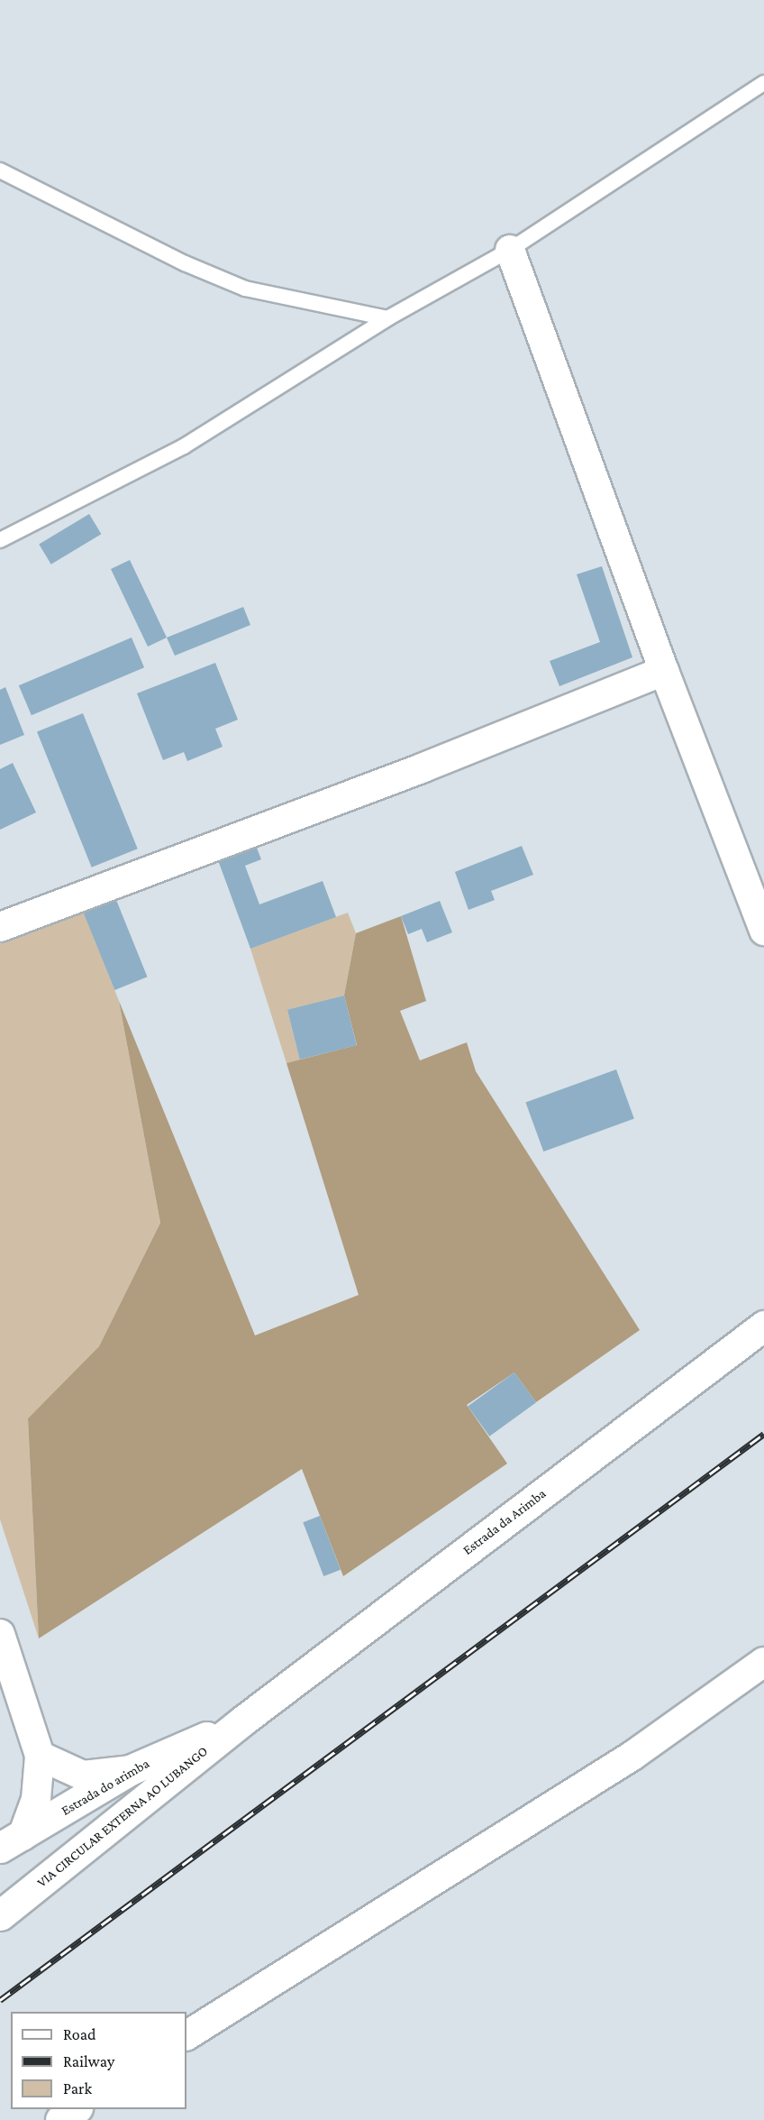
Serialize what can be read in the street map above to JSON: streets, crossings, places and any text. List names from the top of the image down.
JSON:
{
  "streets": {
    "main road": ["Estrada da Arimba", "Estrada do arimba", "VIA CIRCULAR EXTERNA AO LUBANGO"]
  },
  "crossings": [
    ["Estrada da Arimba", "Estrada do arimba"],
    ["Estrada da Arimba", "VIA CIRCULAR EXTERNA AO LUBANGO"],
    ["Estrada do arimba", "VIA CIRCULAR EXTERNA AO LUBANGO"]
  ],
  "legend": ["Road", "Railway", "Park"]
}
